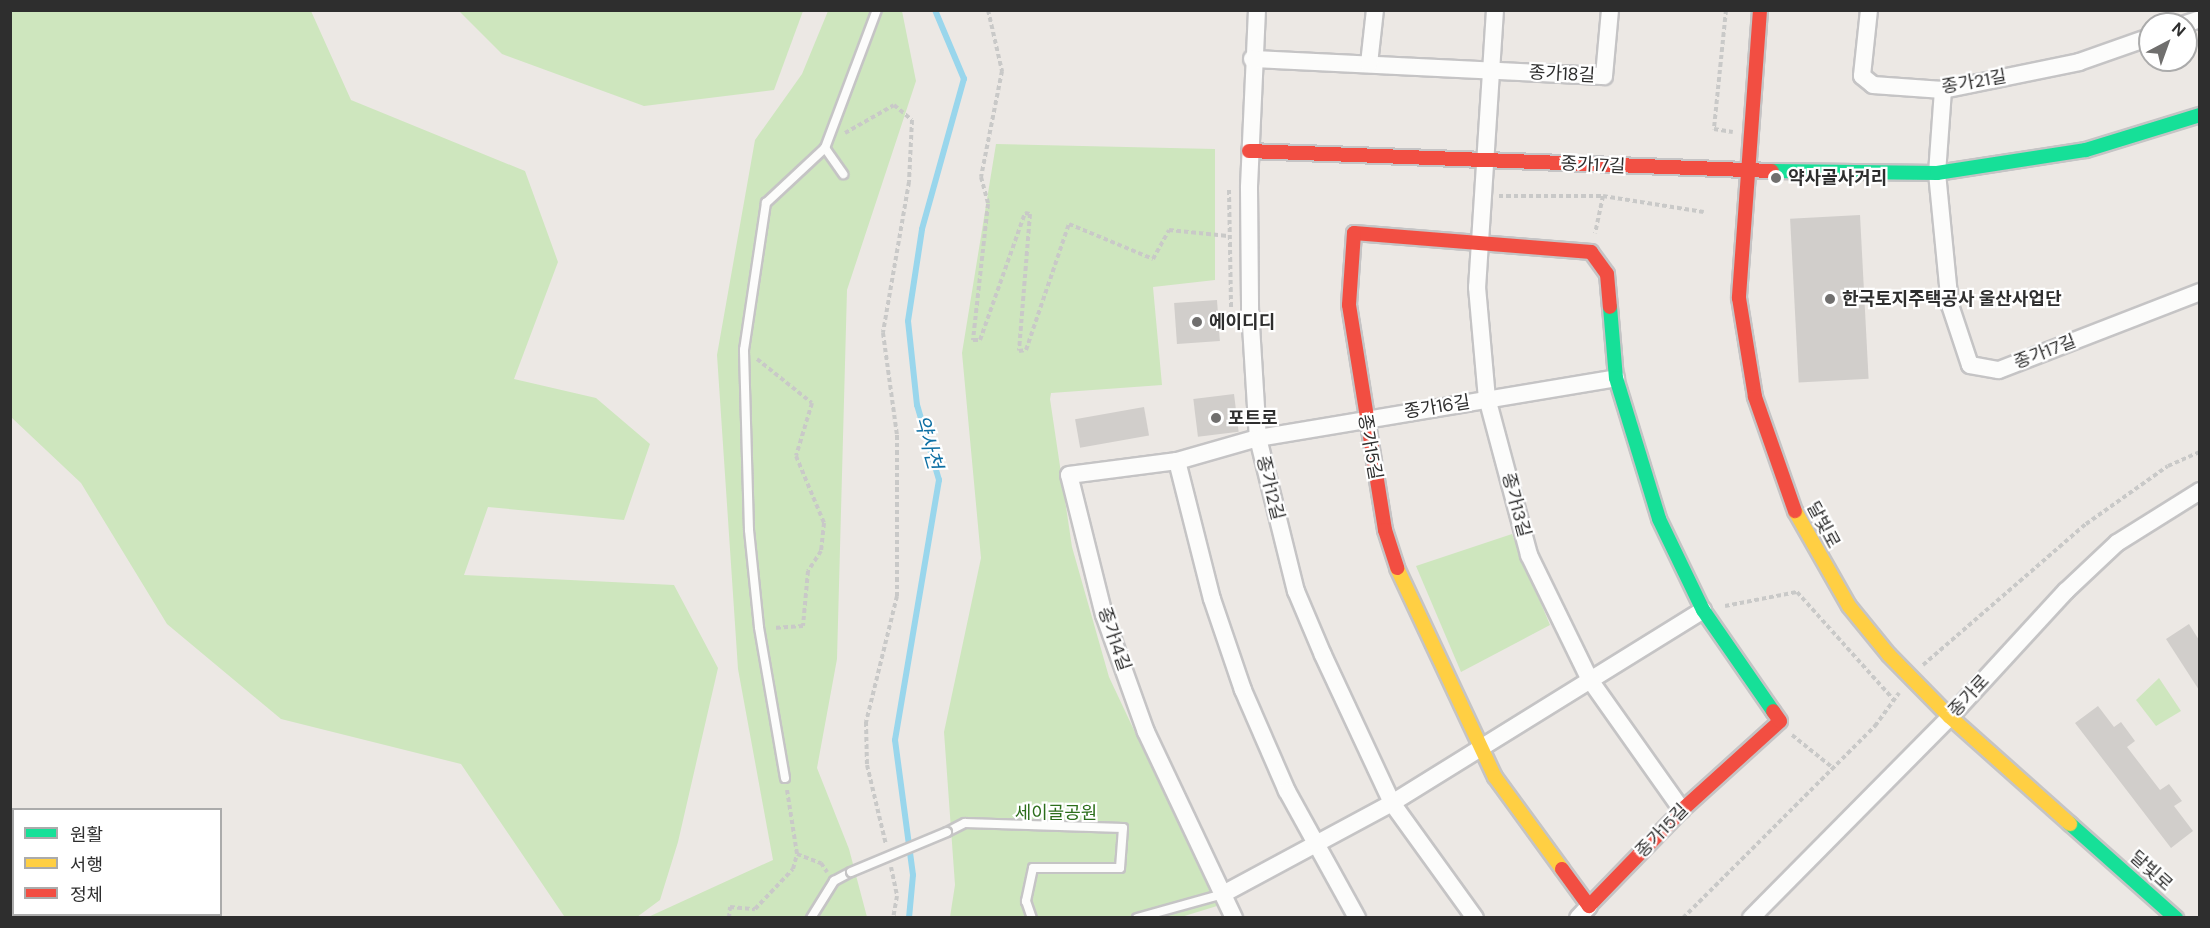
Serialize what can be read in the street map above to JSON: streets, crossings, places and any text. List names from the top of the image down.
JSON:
{
  "streets": {
    "street": [
      "종가18길",
      "종가21길",
      "종가17길",
      "종가16길",
      "종가15길",
      "종가12길",
      "종가13길",
      "달빛로",
      "종가14길",
      "종가로"
    ]
  },
  "crossings": [
    ["종가18길", "종가12길"],
    ["종가18길", "종가13길"],
    ["종가17길", "종가12길"],
    ["종가17길", "종가13길"],
    ["종가17길", "달빛로"],
    ["종가16길", "종가15길"],
    ["종가16길", "종가12길"],
    ["종가16길", "종가13길"],
    ["종가16길", "종가14길"],
    ["종가15길", "종가13길"],
    ["종가12길", "종가14길"],
    ["달빛로", "종가로"]
  ],
  "water": ["약사천"],
  "parks": ["세이골공원"],
  "places": [
    "약사골사거리",
    "한국토지주택공사 울산사업단",
    "에이디디",
    "포트로"
  ],
  "legend": ["원활", "서행", "정체"],
  "north": "top right"
}
